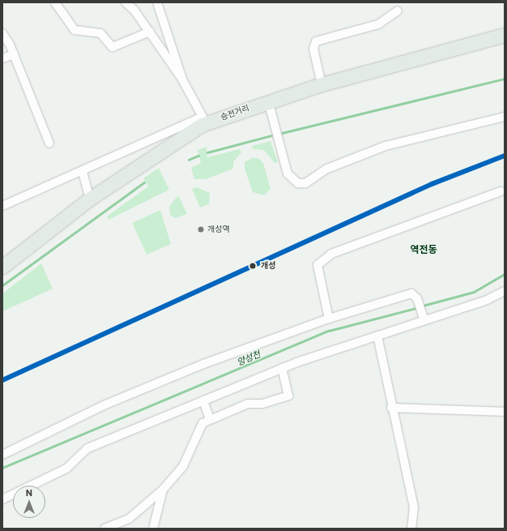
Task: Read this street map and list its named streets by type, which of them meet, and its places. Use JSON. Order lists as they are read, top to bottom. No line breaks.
{"streets":{"main road":["승전거리"]},"districts":["역전동"],"water":["양성천"],"places":["개성역","개성"],"north":"top"}
